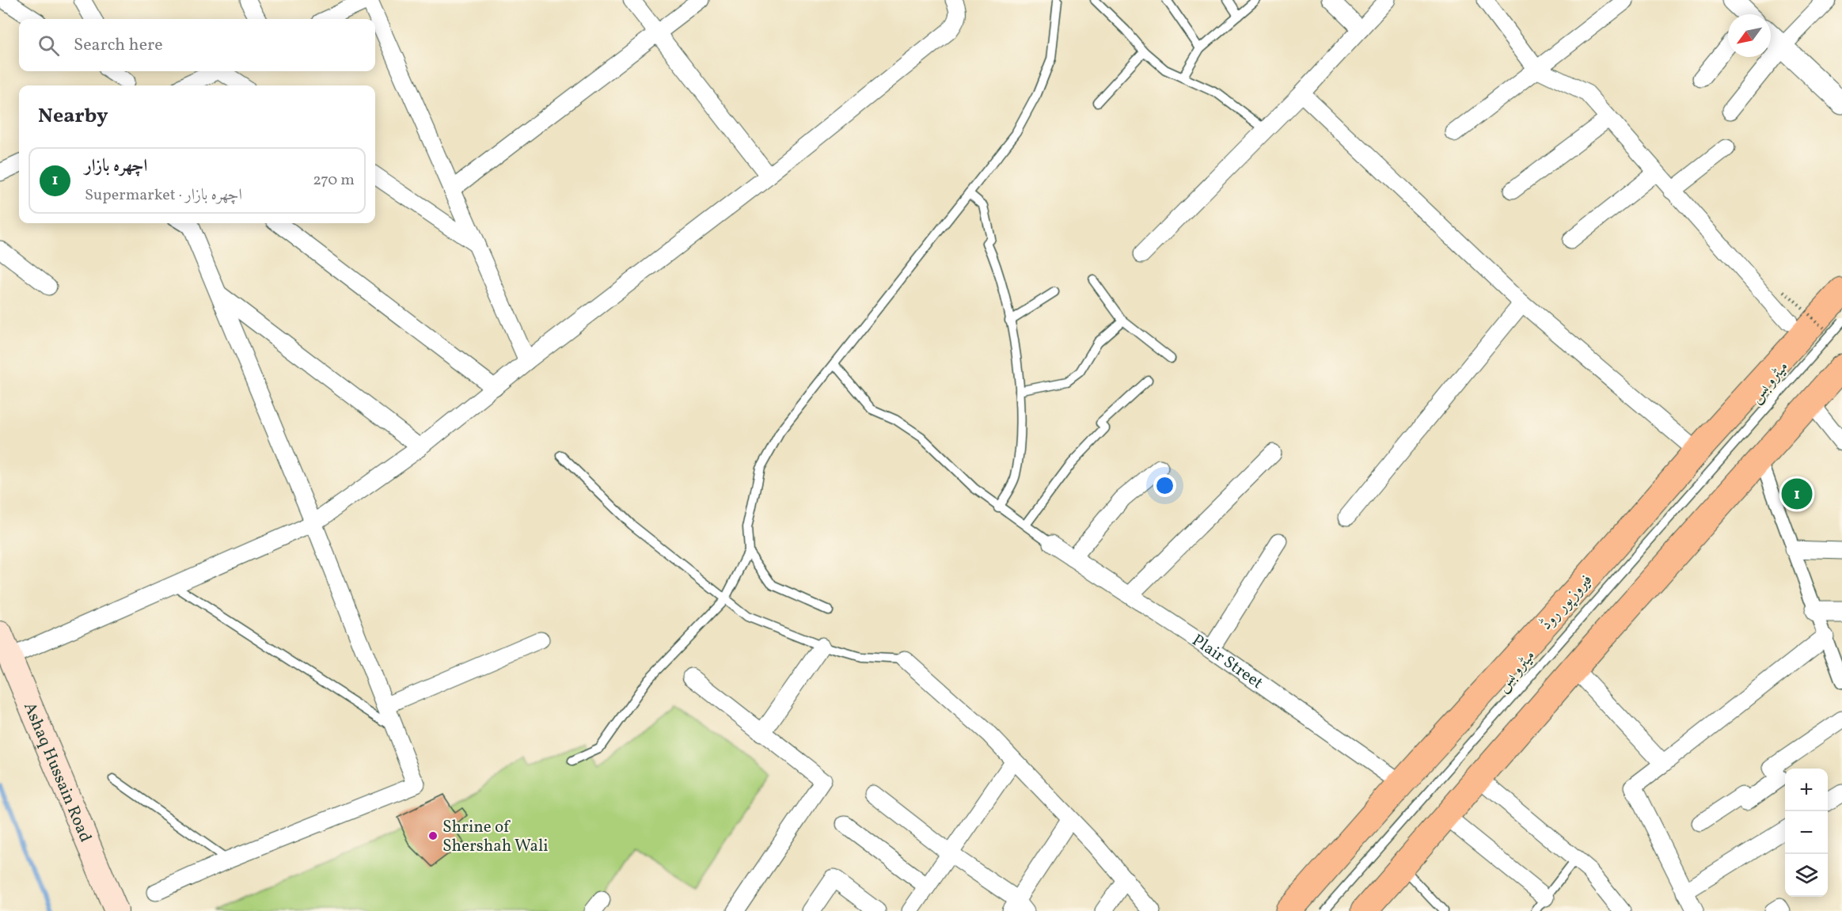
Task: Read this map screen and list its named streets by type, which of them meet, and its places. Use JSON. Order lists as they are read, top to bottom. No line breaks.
{"streets":{"main road":["فیروزپور روڈ","Ashaq Hussain Road"],"street":["Plair Street"],"lane":["میٹرو بس"]},"crossings":[["فیروزپور روڈ","Plair Street"]],"places":["Shrine of Shershah Wali"],"north":"bottom left","page":{"search":"Search here","heading":"Nearby","list":[{"mark":"1","name":"اچھرہ بازار","note":"Supermarket · اچھرہ بازار","value":"270 m"}],"pins":"1","map_buttons":["+","−"]}}
